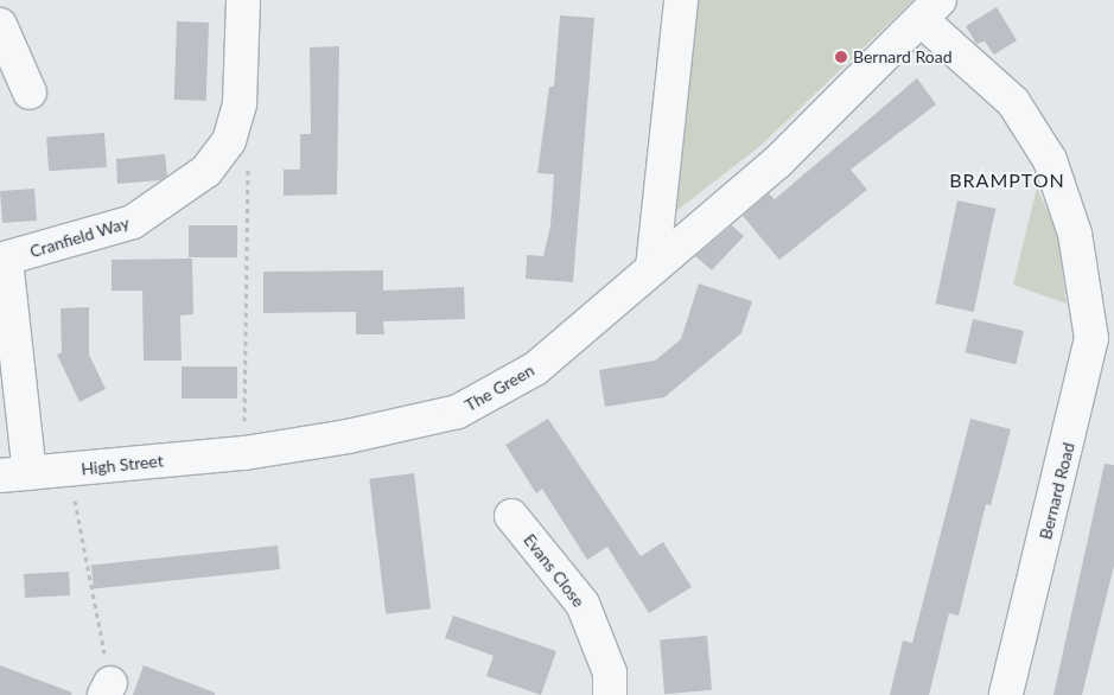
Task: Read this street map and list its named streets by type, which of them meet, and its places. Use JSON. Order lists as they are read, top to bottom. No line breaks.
{"streets":{"street":["Cranfield Way","The Green","High Street","Bernard Road","Evans Close"]},"crossings":[["Cranfield Way","High Street"],["The Green","High Street"],["The Green","Bernard Road"]],"districts":["BRAMPTON"],"places":["Bernard Road"]}
